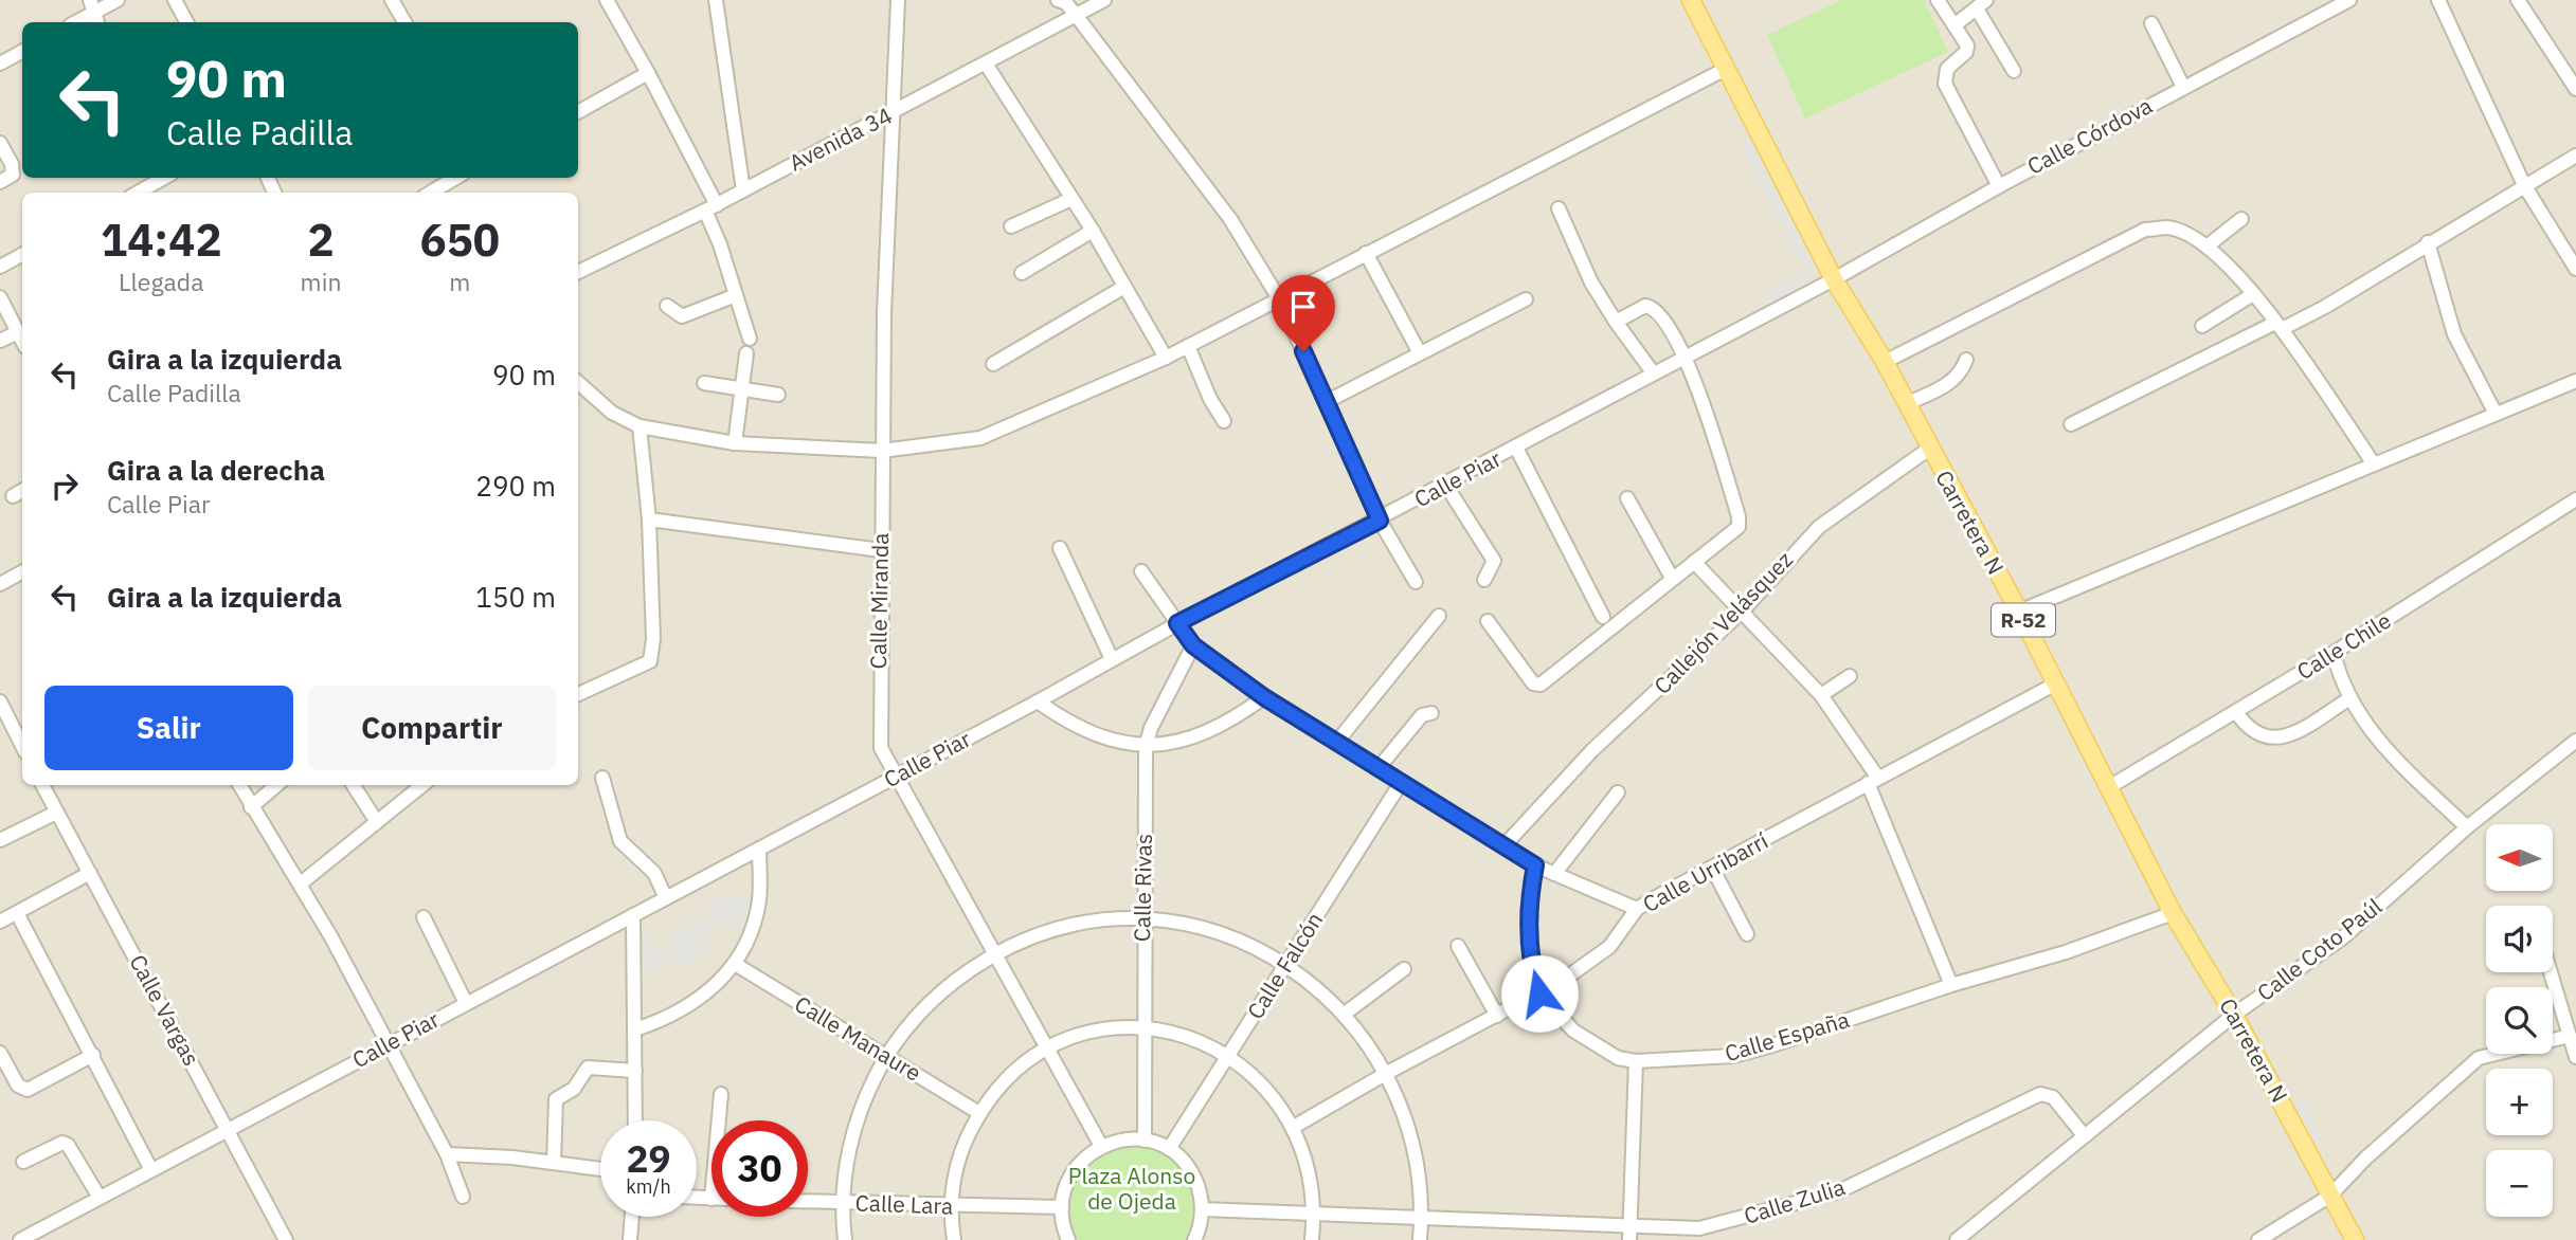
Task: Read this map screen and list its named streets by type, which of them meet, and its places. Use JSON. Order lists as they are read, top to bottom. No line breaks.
{"streets":{"main road":["Carretera N","R-52"],"street":["Calle Córdova","Avenida 34","Calle Piar","Calle Miranda","Callejón Velásquez","Calle Chile","Calle Urribarrí","Calle Rivas","Calle Coto Paúl","Calle Falcón","Calle Vargas","Calle España","Calle Manaure","Calle Zulia","Calle Lara"]},"crossings":[["Calle Córdova","Calle Piar"],["Calle Córdova","Carretera N"],["Avenida 34","Calle Miranda"],["Calle Piar","Carretera N"],["Calle Piar","Calle Miranda"],["Calle Piar","Calle Vargas"],["Carretera N","Callejón Velásquez"],["Carretera N","Calle Chile"],["Carretera N","Calle Urribarrí"],["Carretera N","Calle Coto Paúl"],["Carretera N","Calle España"],["Calle Urribarrí","Calle España"],["Calle Coto Paúl","Calle Zulia"]],"parks":["Plaza Alonso de Ojeda"],"north":"left","page":{"turn":["90 m","Calle Padilla"],"eta":["14:42","Llegada","2","min","650","m"],"list":[{"name":"Gira a la izquierda","note":"Calle Padilla","value":"90 m"},{"name":"Gira a la derecha","note":"Calle Piar","value":"290 m"},{"name":"Gira a la izquierda","value":"150 m"}],"buttons":["Salir","Compartir"],"map_buttons":["+","−"],"speed":"29 km/h","limit":"30"}}
